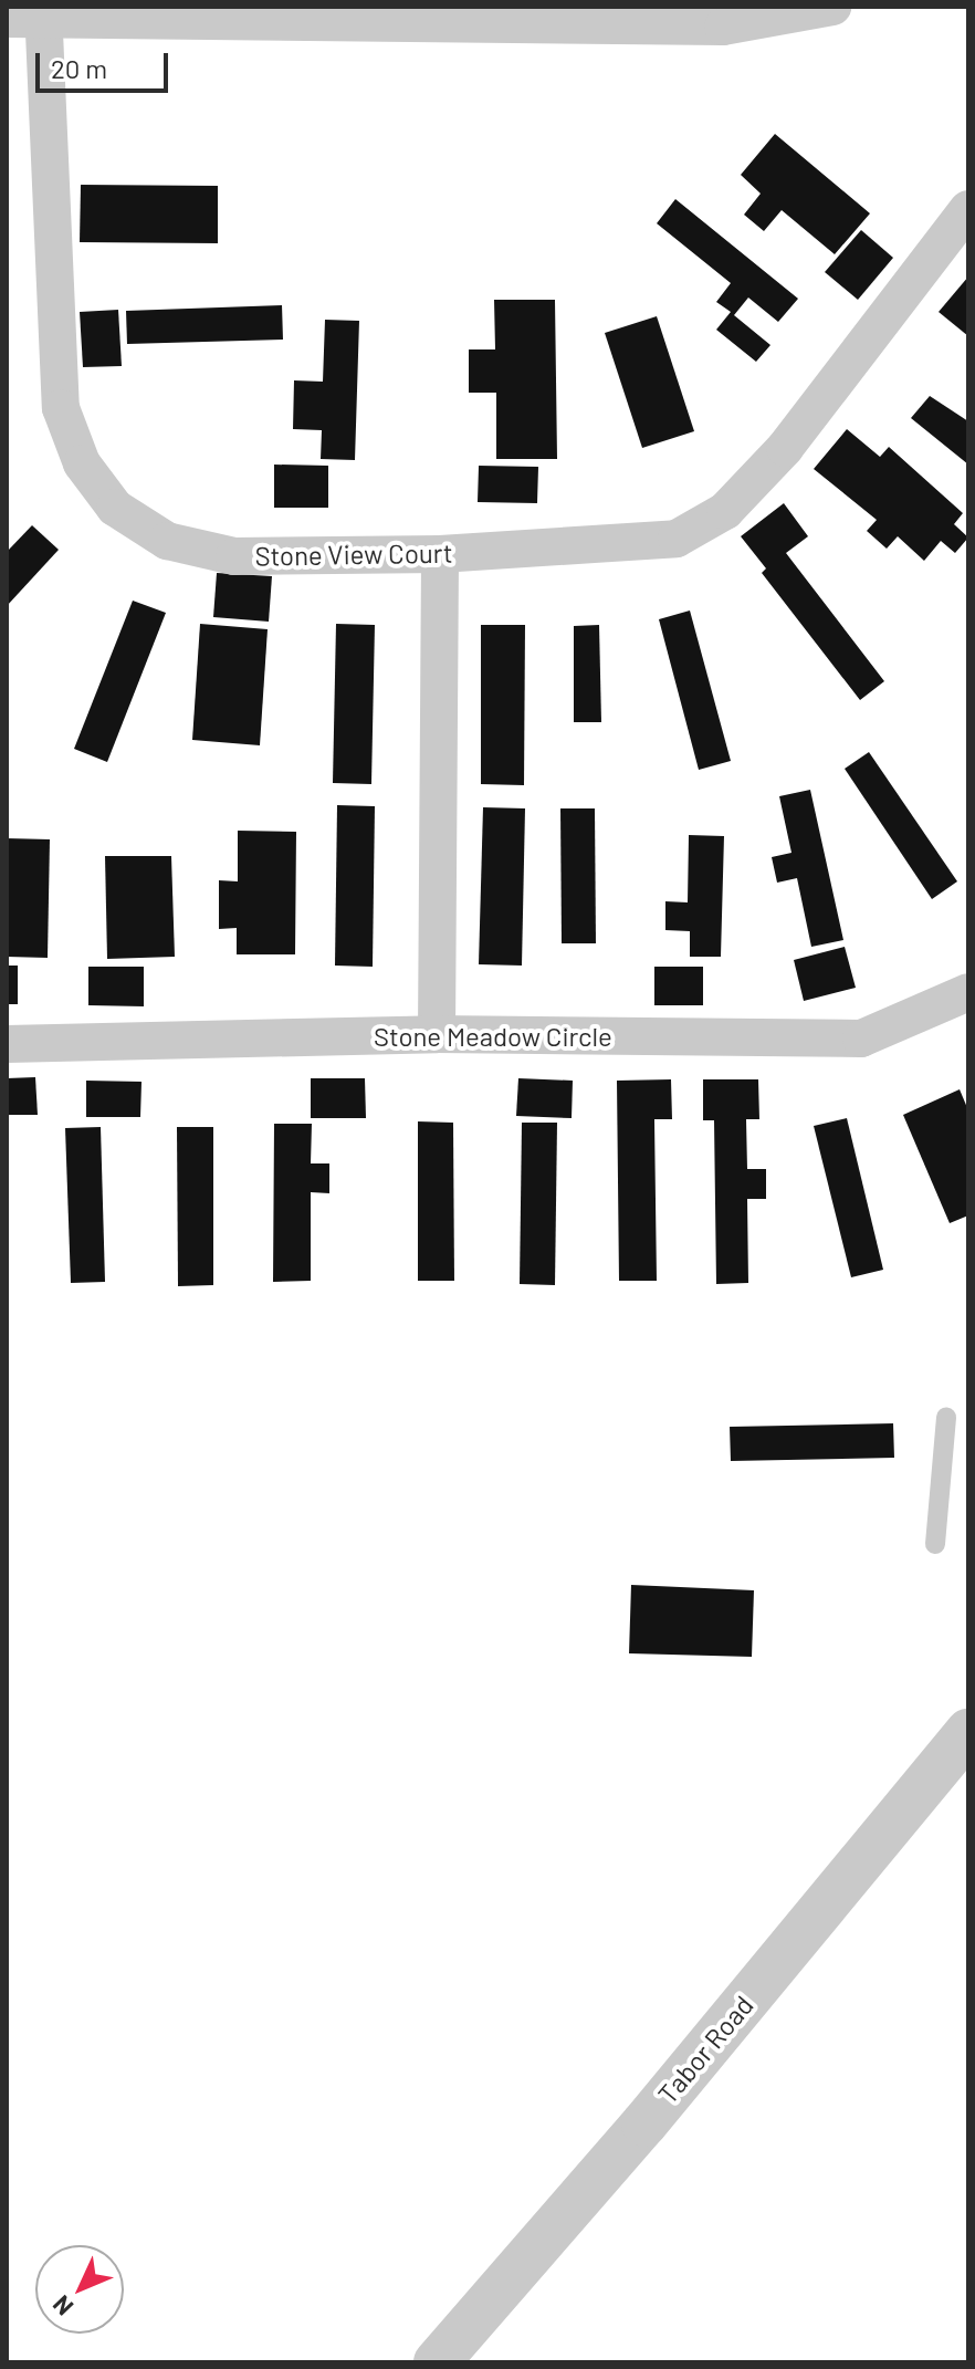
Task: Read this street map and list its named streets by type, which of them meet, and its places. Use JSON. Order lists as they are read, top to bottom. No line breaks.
{"streets":{"street":["Stone View Court","Stone Meadow Circle","Tabor Road"]},"scale_bar":"20 m","north":"bottom left"}
